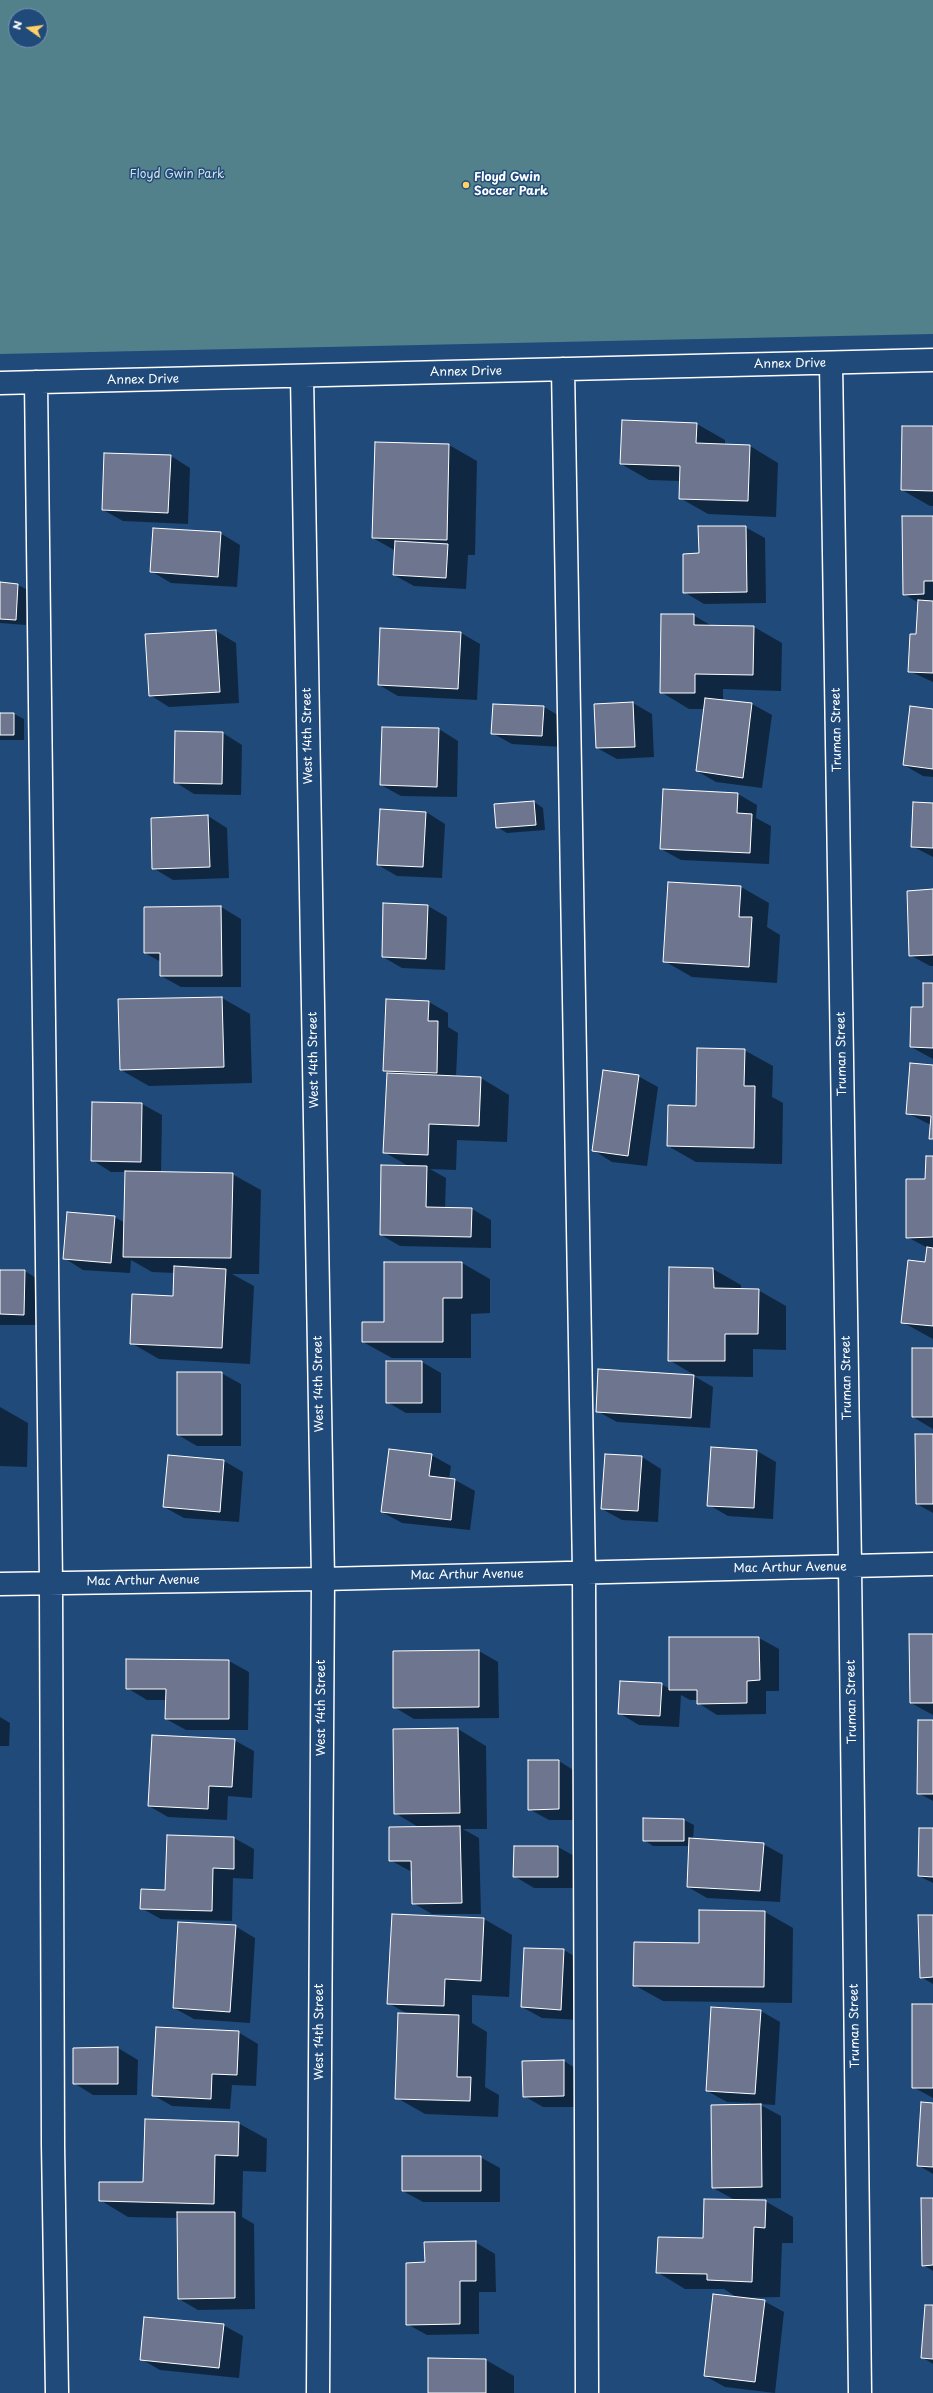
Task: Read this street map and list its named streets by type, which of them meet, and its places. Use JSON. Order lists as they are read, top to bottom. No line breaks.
{"streets":{"street":["Annex Drive","Truman Street","West 14th Street","Mac Arthur Avenue"]},"crossings":[["Annex Drive","Truman Street"],["Annex Drive","West 14th Street"],["Truman Street","Mac Arthur Avenue"],["West 14th Street","Mac Arthur Avenue"]],"parks":["Floyd Gwin Park"],"places":["Floyd Gwin Soccer Park"],"north":"left"}
